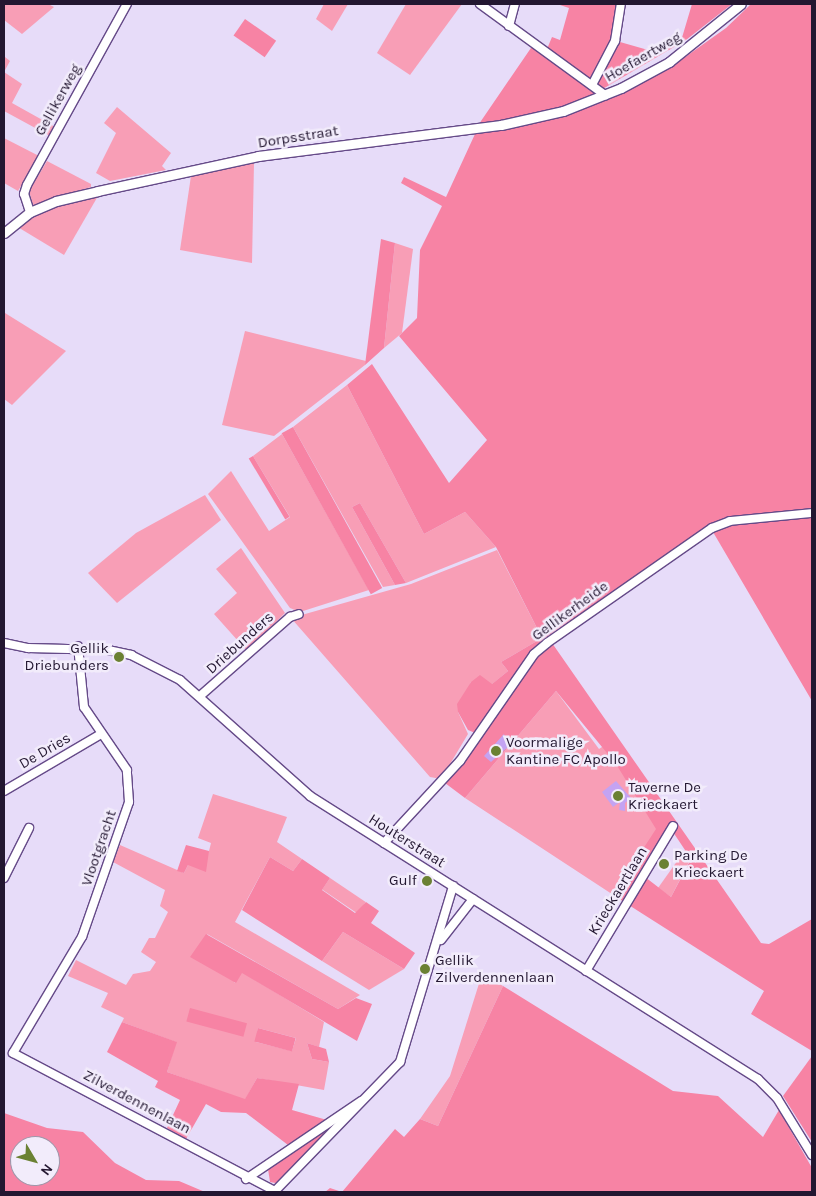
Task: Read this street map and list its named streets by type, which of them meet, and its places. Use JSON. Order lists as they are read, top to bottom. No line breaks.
{"streets":{"street":["Hoefaertweg","Gellikerweg","Dorpsstraat","Gellikerheide","Driebunders","De Dries","Houterstraat","Vlootgracht","Krieckaertlaan","Zilverdennenlaan"]},"crossings":[["Hoefaertweg","Dorpsstraat"],["Gellikerweg","Dorpsstraat"],["Gellikerheide","Houterstraat"],["Driebunders","Houterstraat"],["De Dries","Vlootgracht"],["Houterstraat","Vlootgracht"],["Houterstraat","Krieckaertlaan"],["Houterstraat","Zilverdennenlaan"],["Vlootgracht","Zilverdennenlaan"]],"places":["Gellik Driebunders","Voormalige Kantine FC Apollo","Taverne De Krieckaert","Parking De Krieckaert","Gulf","Gellik Zilverdennenlaan"],"north":"bottom right"}
